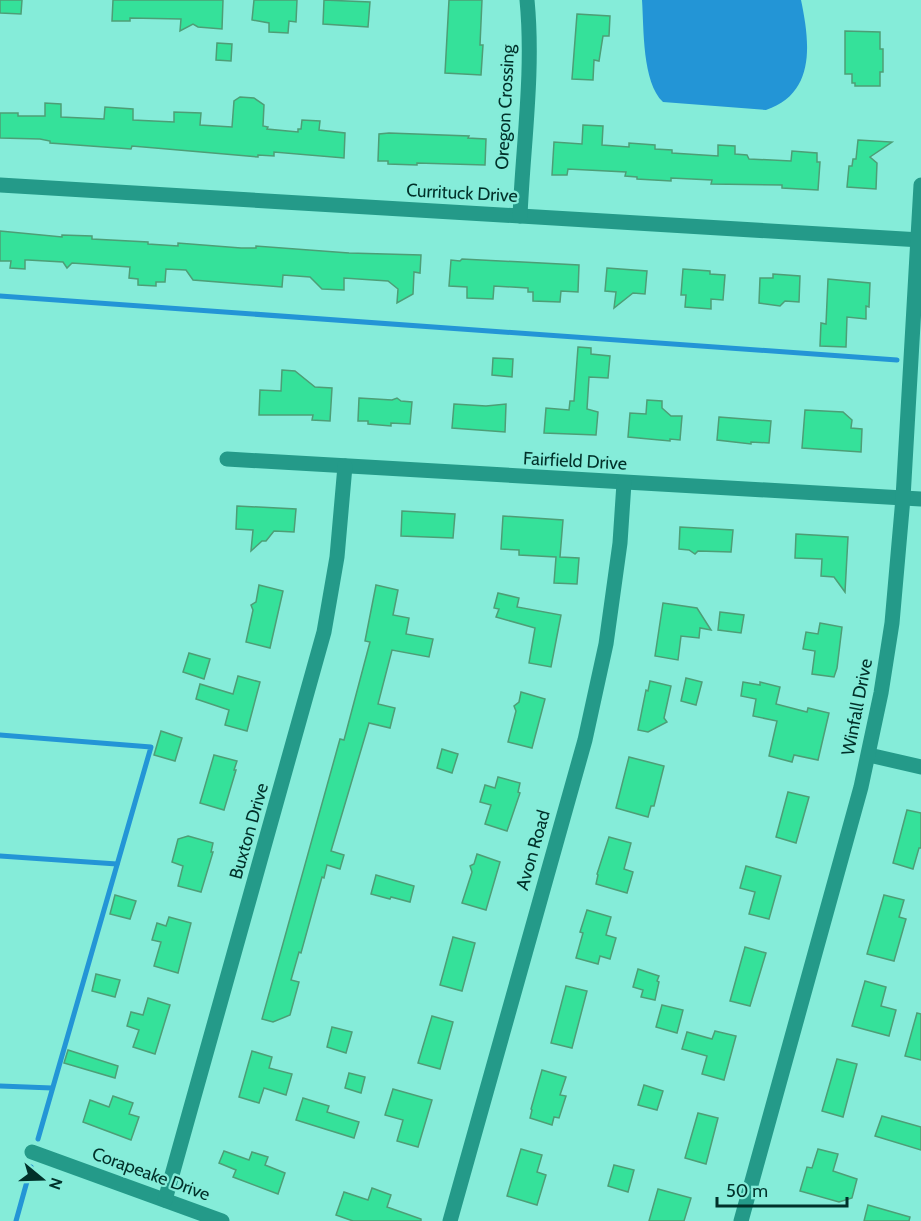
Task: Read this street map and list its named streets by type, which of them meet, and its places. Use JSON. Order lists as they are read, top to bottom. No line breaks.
{"streets":{"street":["Oregon Crossing","Currituck Drive","Fairfield Drive","Winfall Drive","Buxton Drive","Avon Road","Corapeake Drive"]},"crossings":[["Oregon Crossing","Currituck Drive"],["Currituck Drive","Winfall Drive"],["Fairfield Drive","Winfall Drive"],["Fairfield Drive","Buxton Drive"],["Fairfield Drive","Avon Road"],["Buxton Drive","Corapeake Drive"]],"scale_bar":"50 m","north":"right"}
